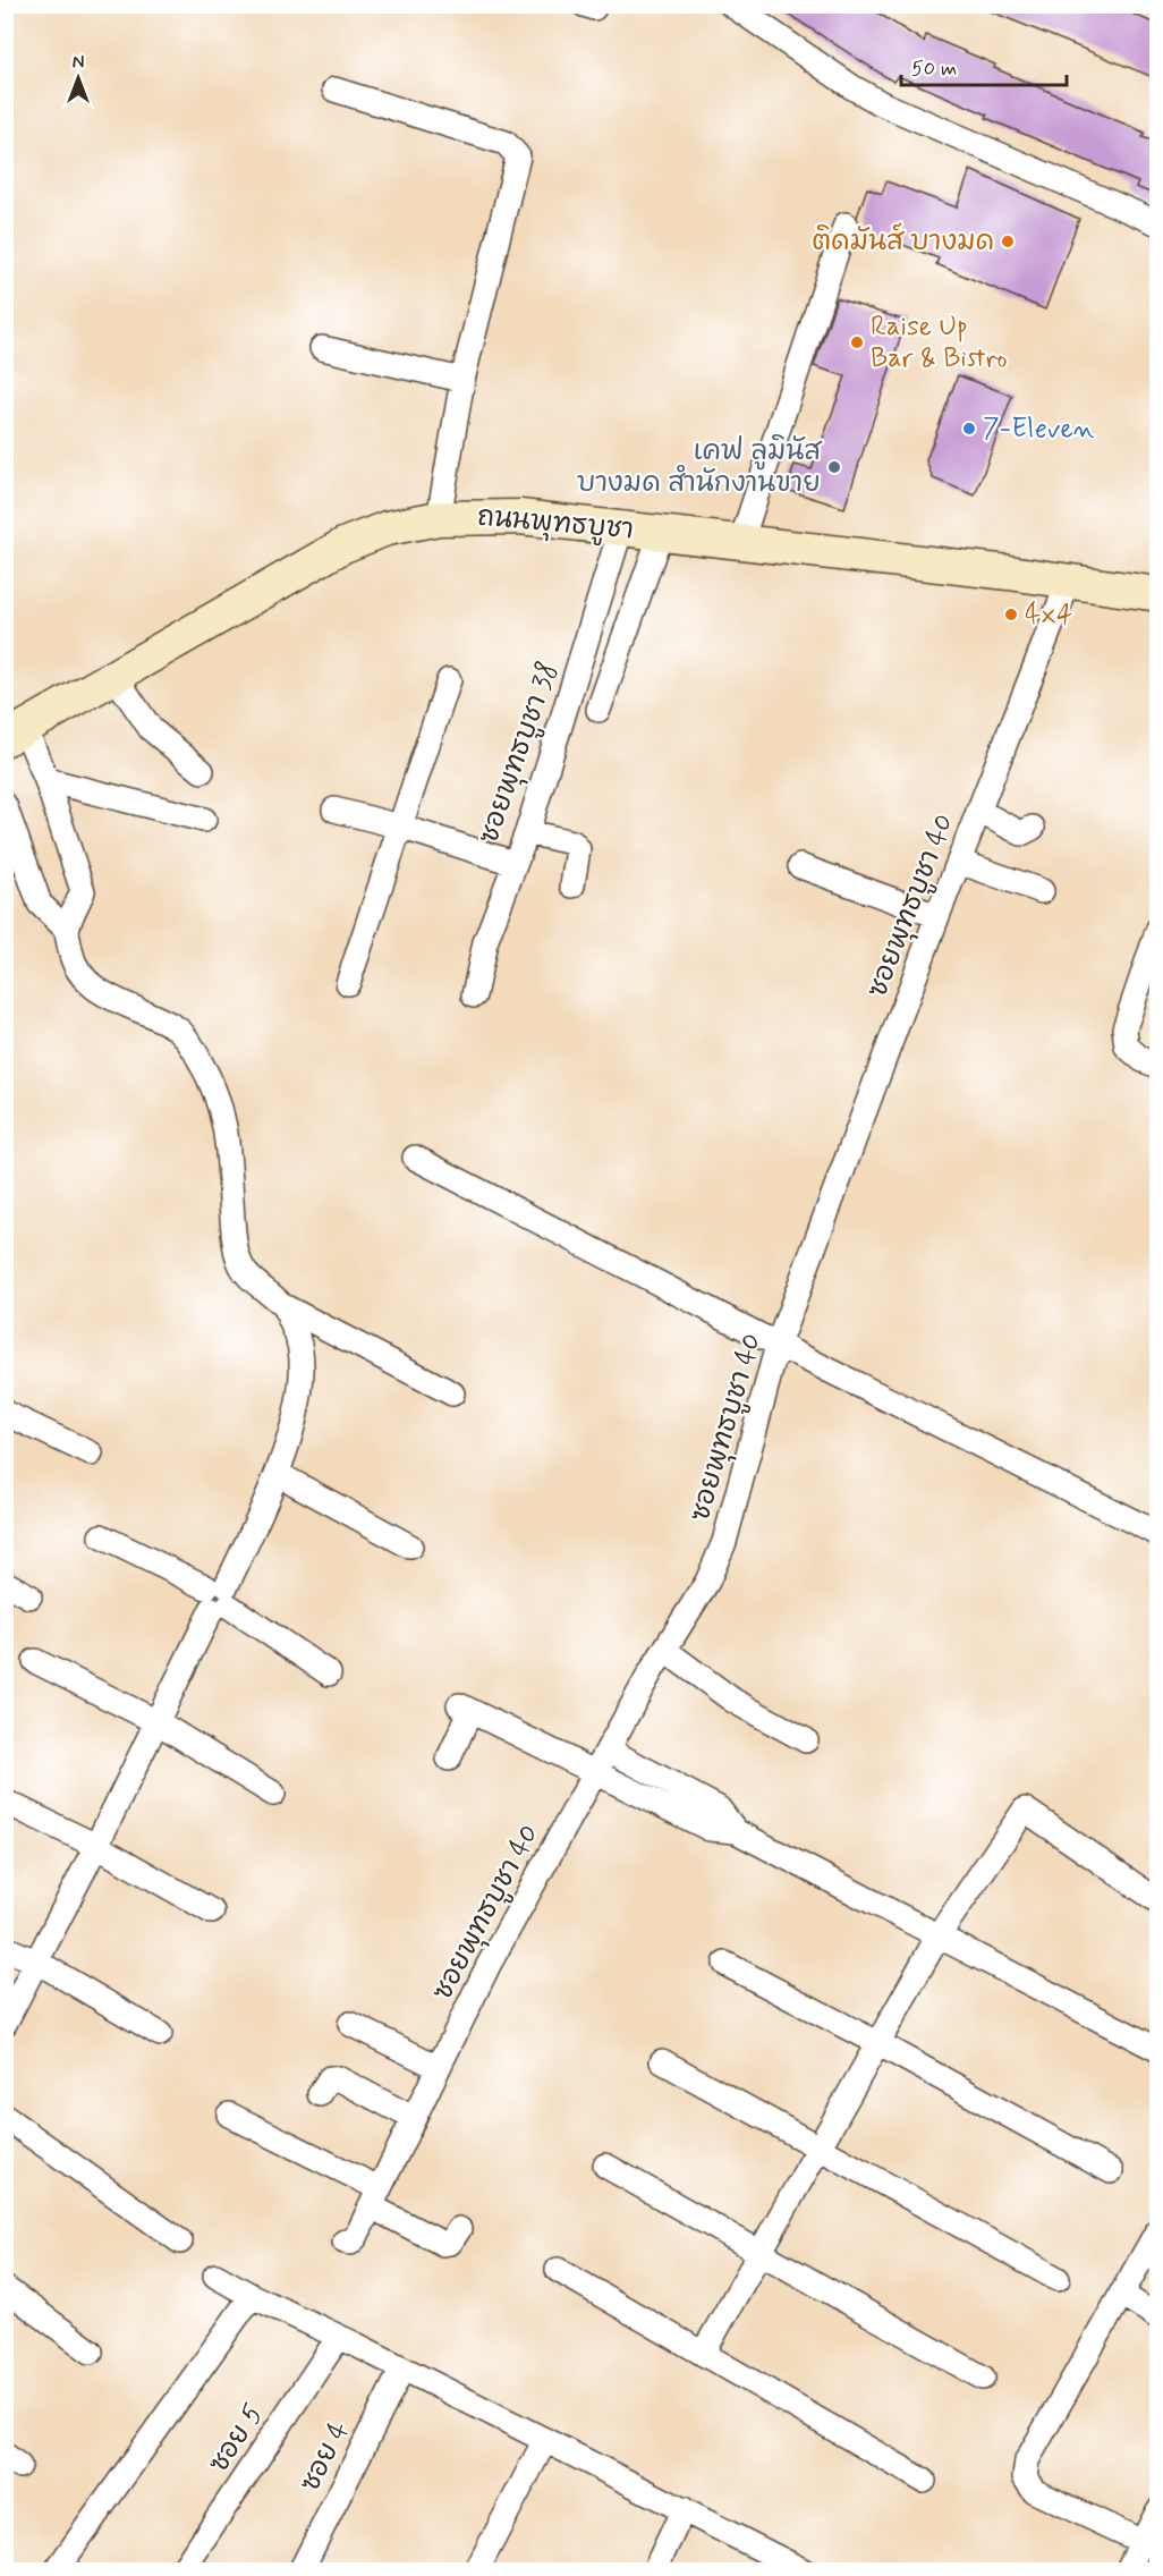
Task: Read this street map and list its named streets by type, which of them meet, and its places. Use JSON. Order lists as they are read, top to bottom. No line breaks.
{"streets":{"main road":["ถนนพุทธบูชา"],"street":["ซอยพุทธบูชา 38","ซอยพุทธบูชา 40","ซอย 5","ซอย 4"]},"crossings":[["ถนนพุทธบูชา","ซอยพุทธบูชา 38"],["ถนนพุทธบูชา","ซอยพุทธบูชา 40"]],"places":["ติดมันส์ บางมด","Raise Up Bar & Bistro","7-Eleven","เคฟ ลูมินัส บางมด สำนักงานขาย","4x4"],"scale_bar":"50 m","north":"top"}
